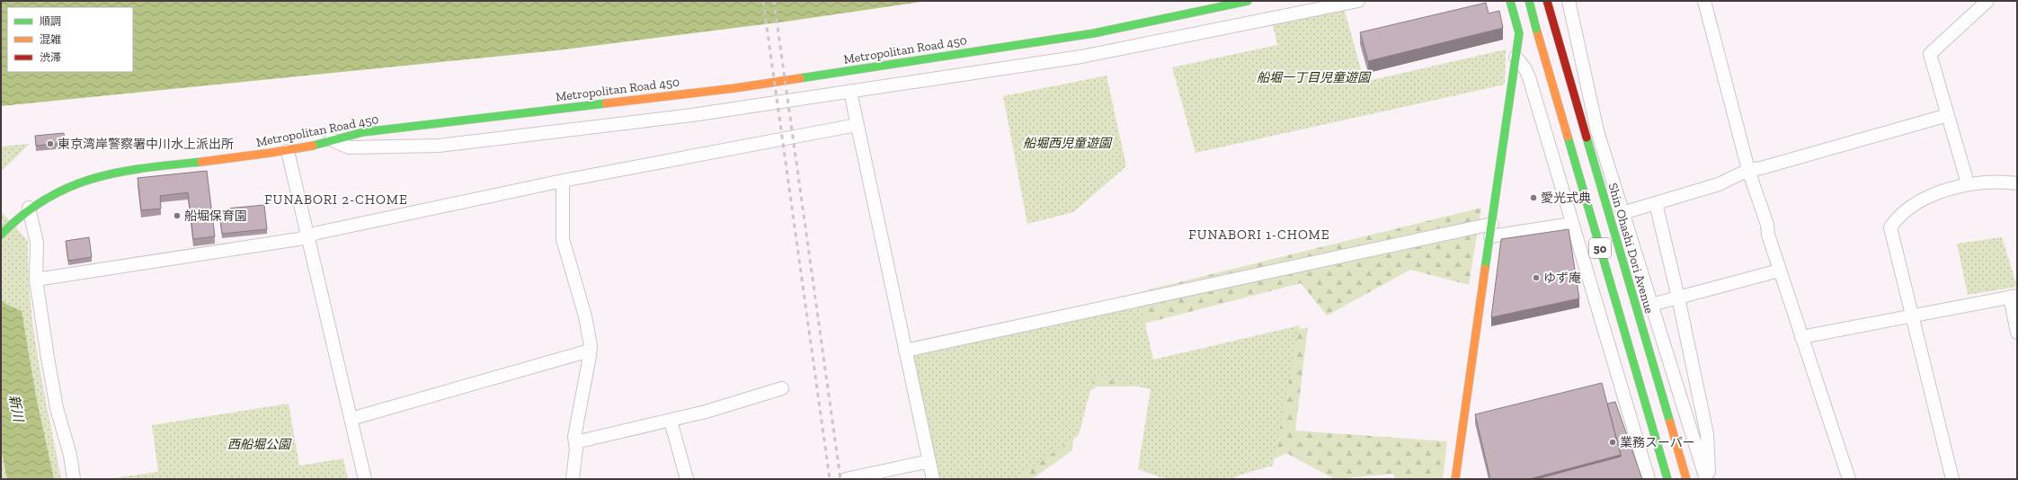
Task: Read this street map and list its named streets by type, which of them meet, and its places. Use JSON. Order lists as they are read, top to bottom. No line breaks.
{"streets":{"main road":["Metropolitan Road 450","50","Shin Ohashi Dori Avenue"]},"districts":["FUNABORI 2-CHOME","FUNABORI 1-CHOME"],"water":["新川"],"parks":["船堀一丁目児童遊園","船堀西児童遊園","西船堀公園"],"places":["東京湾岸警察署中川水上派出所","愛光式典","船堀保育園","ゆず庵","業務スーパー"],"legend":["順調","混雑","渋滞"]}
